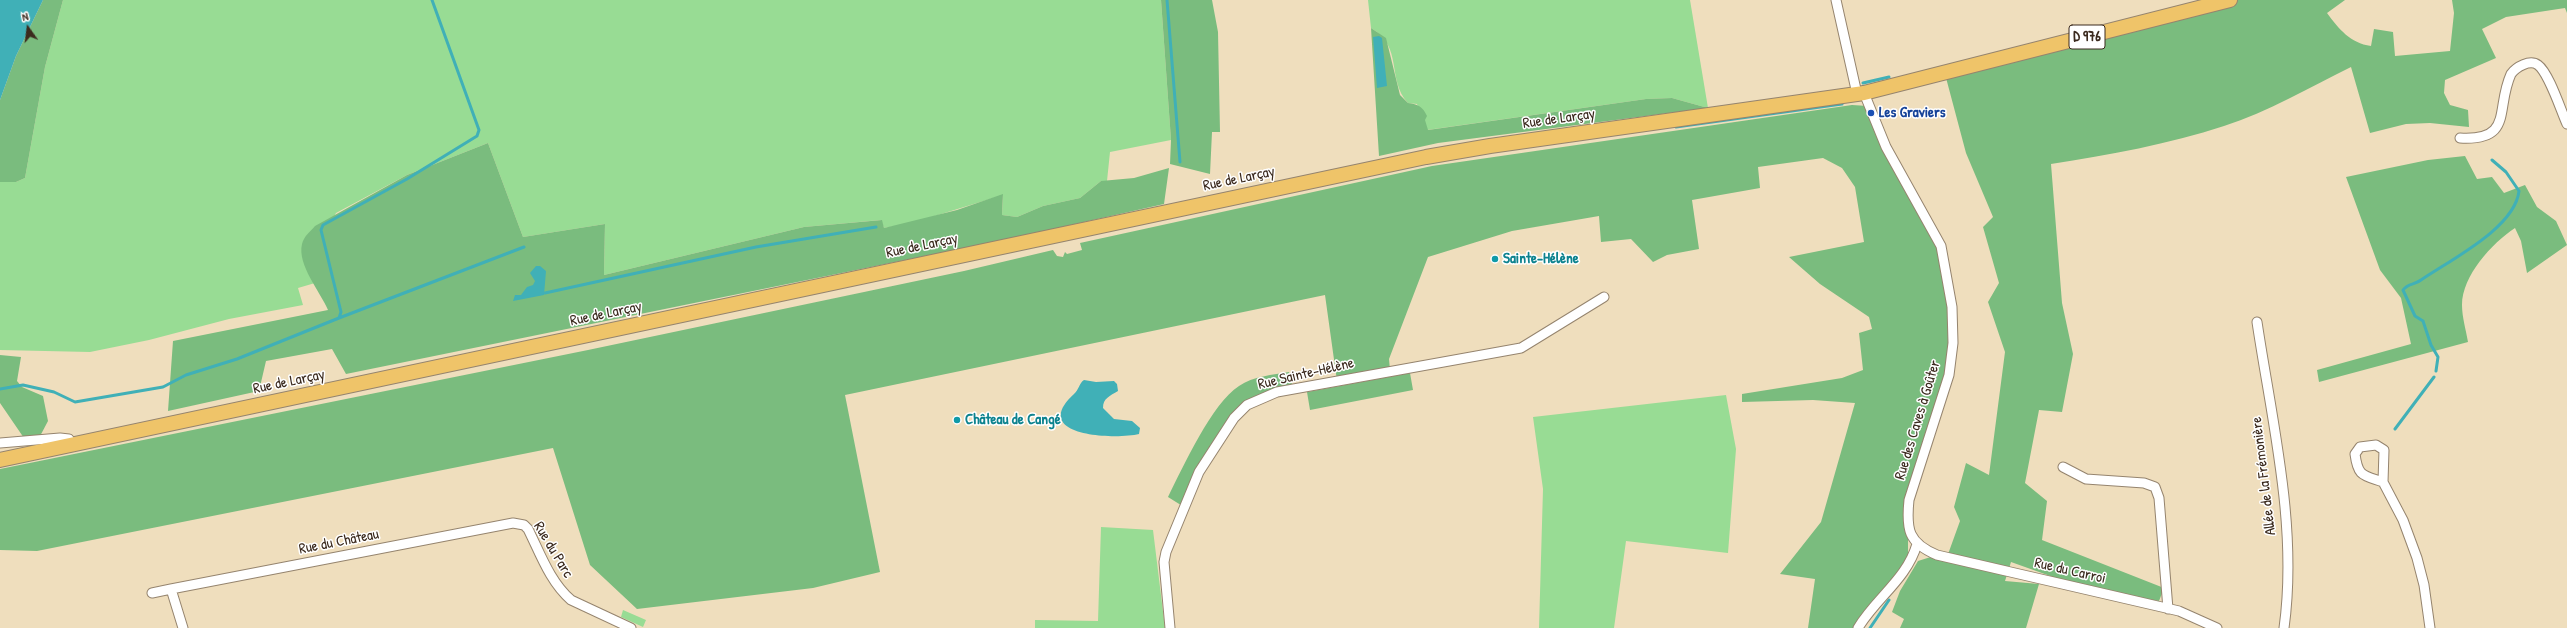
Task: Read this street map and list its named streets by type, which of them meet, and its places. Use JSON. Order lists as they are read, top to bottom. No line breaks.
{"streets":{"main road":["D 976","Rue de Larçay"],"street":["Rue Sainte-Hélène","Rue des Caves à Goûter","Allée de la Frémonière","Rue du Château","Rue du Parc","Rue du Carroi"]},"crossings":[["D 976","Rue de Larçay"],["D 976","Rue des Caves à Goûter"],["Rue de Larçay","Rue des Caves à Goûter"],["Rue des Caves à Goûter","Rue du Carroi"],["Rue du Château","Rue du Parc"]],"places":["Les Graviers","Sainte-Hélène","Château de Cangé"],"north":"top"}
